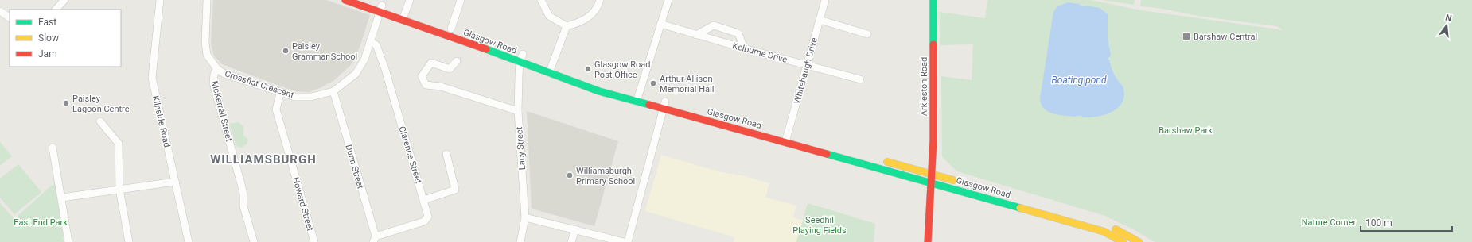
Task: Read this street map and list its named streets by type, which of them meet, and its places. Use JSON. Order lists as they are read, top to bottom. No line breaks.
{"streets":{"main road":["Glasgow Road","Arkleston Road"],"street":["Kelburne Drive","Whitehaugh Drive","Crossflat Crescent","McKerrell Street","Kilnside Road","Lacy Street","Clarence Street","Dunn Street","Howard Street"]},"crossings":[["Glasgow Road","Whitehaugh Drive"],["Glasgow Road","Crossflat Crescent"],["Glasgow Road","Arkleston Road"],["Glasgow Road","Lacy Street"],["Kelburne Drive","Whitehaugh Drive"],["Crossflat Crescent","McKerrell Street"],["Crossflat Crescent","Clarence Street"],["Crossflat Crescent","Dunn Street"],["Crossflat Crescent","Howard Street"],["Clarence Street","Dunn Street"]],"districts":["WILLIAMSBURGH"],"water":["Boating pond"],"parks":["Barshaw Park","Seedhil Playing Fields","East End Park","Nature Corner"],"places":{"transit":["Barshaw Central"],"other":["Paisley Grammar School","Glasgow Road Post Office","Arthur Allison Memorial Hall","Paisley Lagoon Centre","Williamsburgh Primary School"]},"legend":["Fast","Slow","Jam"],"scale_bar":"100 m","north":"top"}
